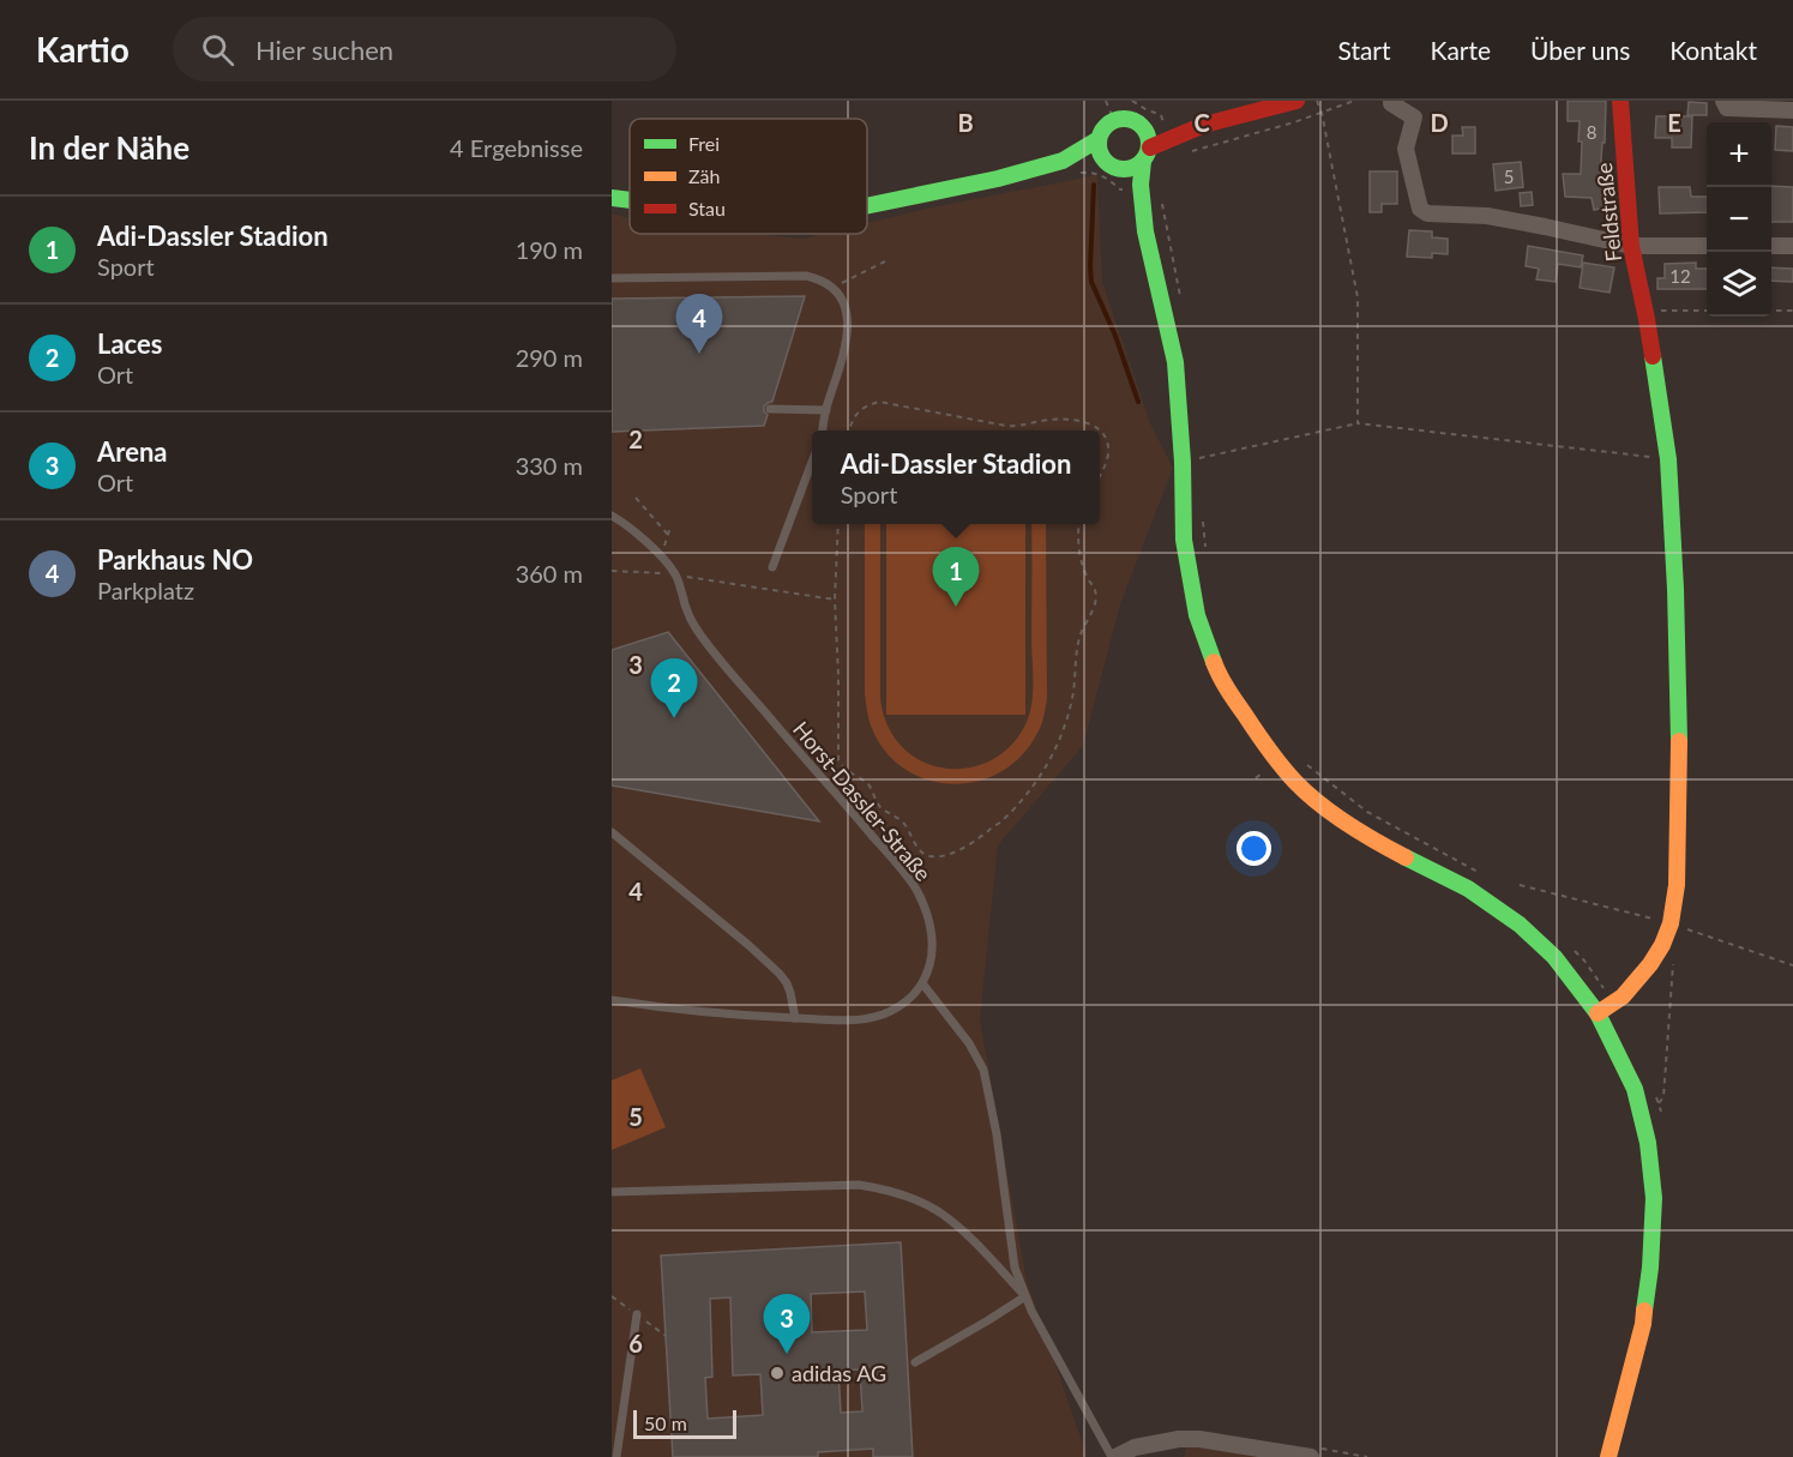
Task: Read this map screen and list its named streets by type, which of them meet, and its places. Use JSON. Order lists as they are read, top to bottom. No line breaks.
{"streets":{"street":["Feldstraße"],"lane":["Horst-Dassler-Straße"]},"places":["adidas AG"],"house_numbers":["8","5","12"],"legend":["Frei","Zäh","Stau"],"scale_bar":"50 m","page":{"header":"Kartio","search":"Hier suchen","nav":["Start","Karte","Über uns","Kontakt"],"heading":["In der Nähe","4 Ergebnisse"],"map_buttons":["+","−"],"list":[{"mark":"1","name":"Adi-Dassler Stadion","note":"Sport","value":"190 m"},{"mark":"2","name":"Laces","note":"Ort","value":"290 m"},{"mark":"3","name":"Arena","note":"Ort","value":"330 m"},{"mark":"4","name":"Parkhaus NO","note":"Parkplatz","value":"360 m"}],"pins":["4","1","2","3"],"popup":["Adi-Dassler Stadion","Sport"],"scale":"50 m"},"grid":{"columns":["B","C","D","E"],"rows":["2","3","4","5","6"]}}
